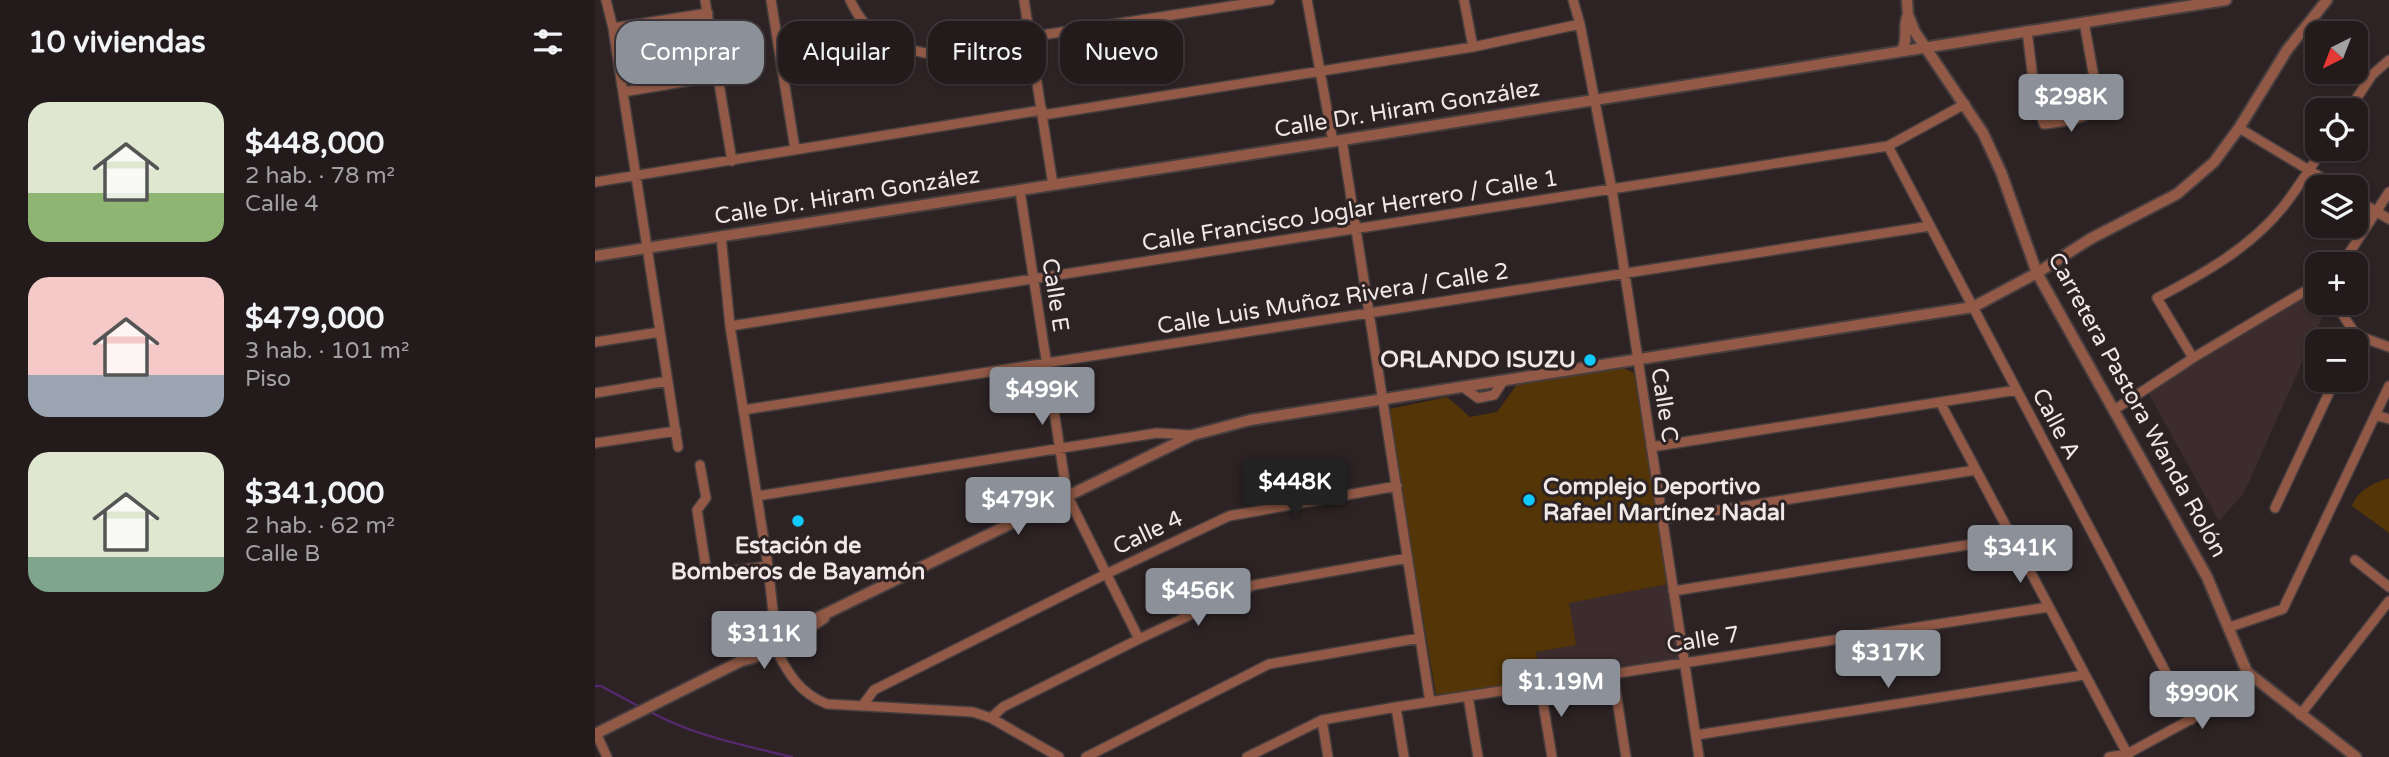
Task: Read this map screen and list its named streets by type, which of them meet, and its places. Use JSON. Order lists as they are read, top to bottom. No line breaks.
{"streets":{"street":["Calle Dr. Hiram González","Calle Francisco Joglar Herrero / Calle 1","Calle E","Calle Luis Muñoz Rivera / Calle 2","Calle C","Carretera Pastora Wanda Rolón","Calle A","Calle 4","Calle 7"]},"crossings":[["Calle Dr. Hiram González","Calle E"],["Calle Dr. Hiram González","Calle C"],["Calle Dr. Hiram González","Carretera Pastora Wanda Rolón"],["Calle Francisco Joglar Herrero / Calle 1","Calle E"],["Calle Francisco Joglar Herrero / Calle 1","Calle C"],["Calle Francisco Joglar Herrero / Calle 1","Carretera Pastora Wanda Rolón"],["Calle Francisco Joglar Herrero / Calle 1","Calle A"],["Calle E","Calle Luis Muñoz Rivera / Calle 2"],["Calle E","Calle 4"],["Calle Luis Muñoz Rivera / Calle 2","Calle C"],["Calle Luis Muñoz Rivera / Calle 2","Calle A"],["Calle C","Calle 7"]],"places":["ORLANDO ISUZU","Complejo Deportivo Rafael Martínez Nadal","Estación de Bomberos de Bayamón"],"north":"bottom left","page":{"heading":"10 viviendas","map_buttons":["+","−"],"chip":["Comprar","Alquilar","Filtros","Nuevo"],"price":["$298K","$499K","$448K","$479K","$341K","$456K","$311K","$317K","$1.19M","$990K"],"list":[{"name":"$448,000","note":"2 hab. · 78 m² · Calle 4"},{"name":"$479,000","note":"3 hab. · 101 m² · Piso"},{"name":"$341,000","note":"2 hab. · 62 m² · Calle B"}]}}
